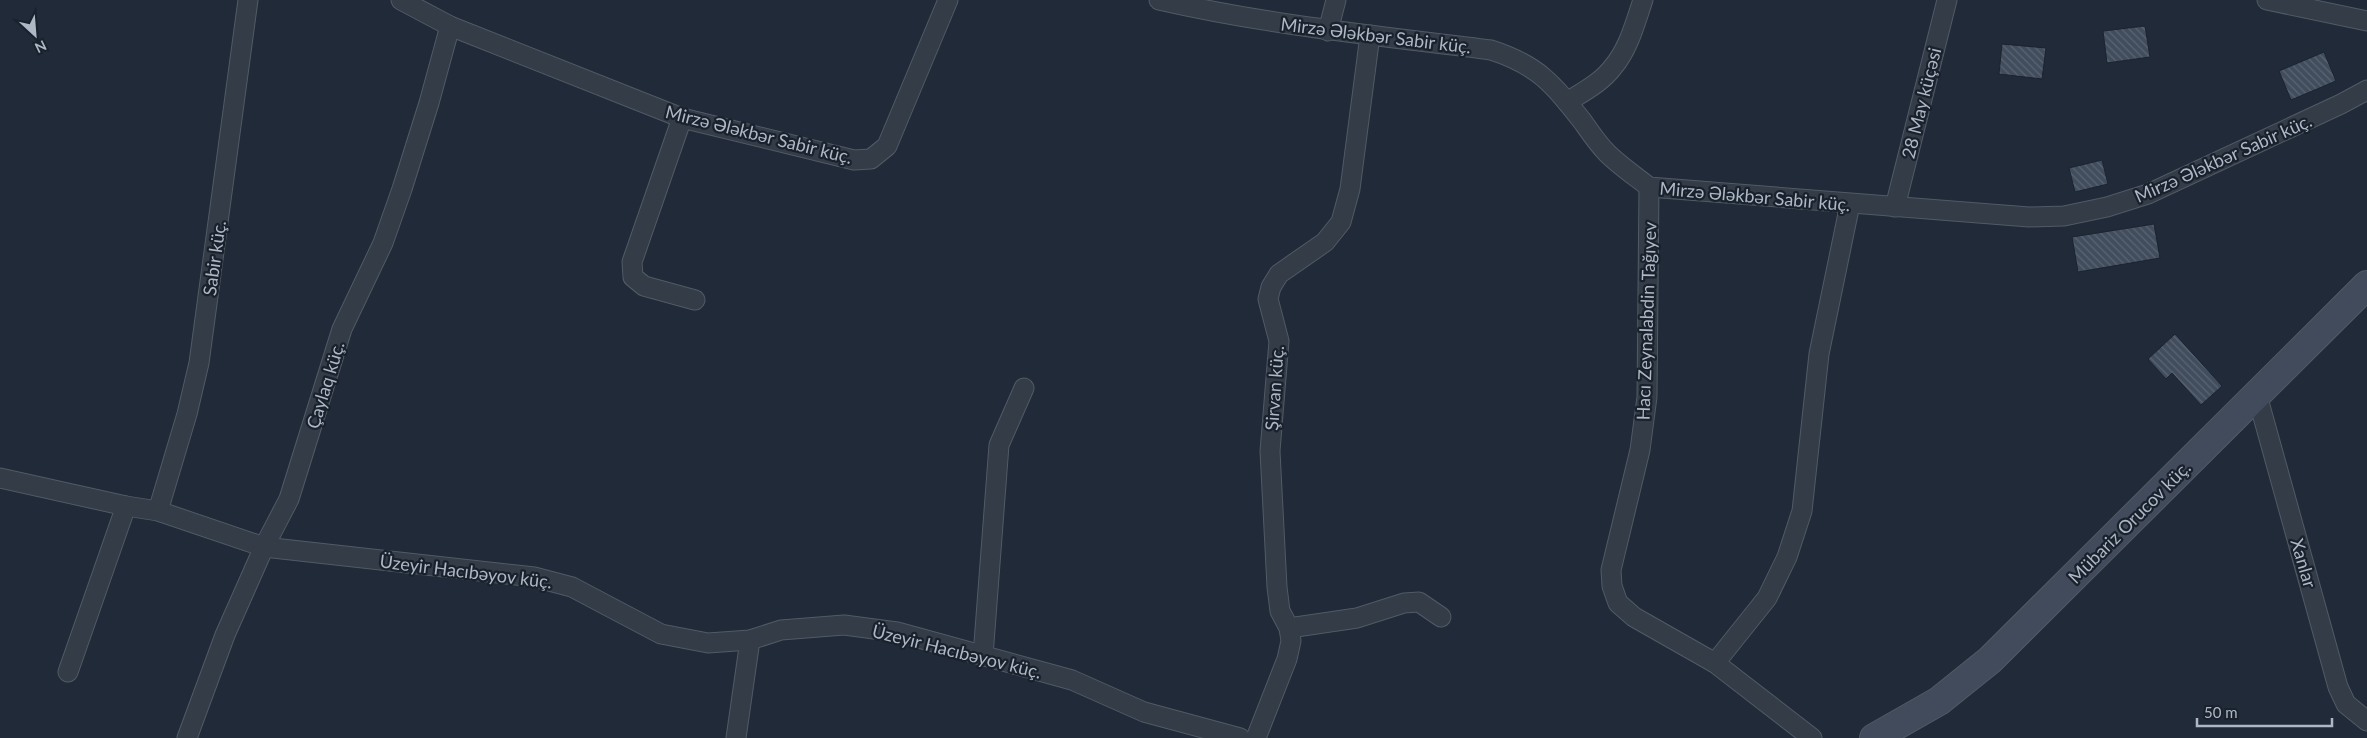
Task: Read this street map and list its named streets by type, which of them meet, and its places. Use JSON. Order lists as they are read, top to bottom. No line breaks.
{"streets":{"street":["Mirzə Ələkbər Sabir küç.","28 May küçəsi","Sabir küç.","Hacı Zeynalabdin Tağıyev","Çaylaq küç.","Şirvan küç.","Mübariz Orucov küç.","Xanlar","Üzeyir Hacıbəyov küç."]},"crossings":[["Mirzə Ələkbər Sabir küç.","28 May küçəsi"],["Mirzə Ələkbər Sabir küç.","Hacı Zeynalabdin Tağıyev"],["Mirzə Ələkbər Sabir küç.","Çaylaq küç."],["Mirzə Ələkbər Sabir küç.","Şirvan küç."],["Sabir küç.","Üzeyir Hacıbəyov küç."],["Çaylaq küç.","Üzeyir Hacıbəyov küç."],["Mübariz Orucov küç.","Xanlar"]],"scale_bar":"50 m","north":"bottom right"}
